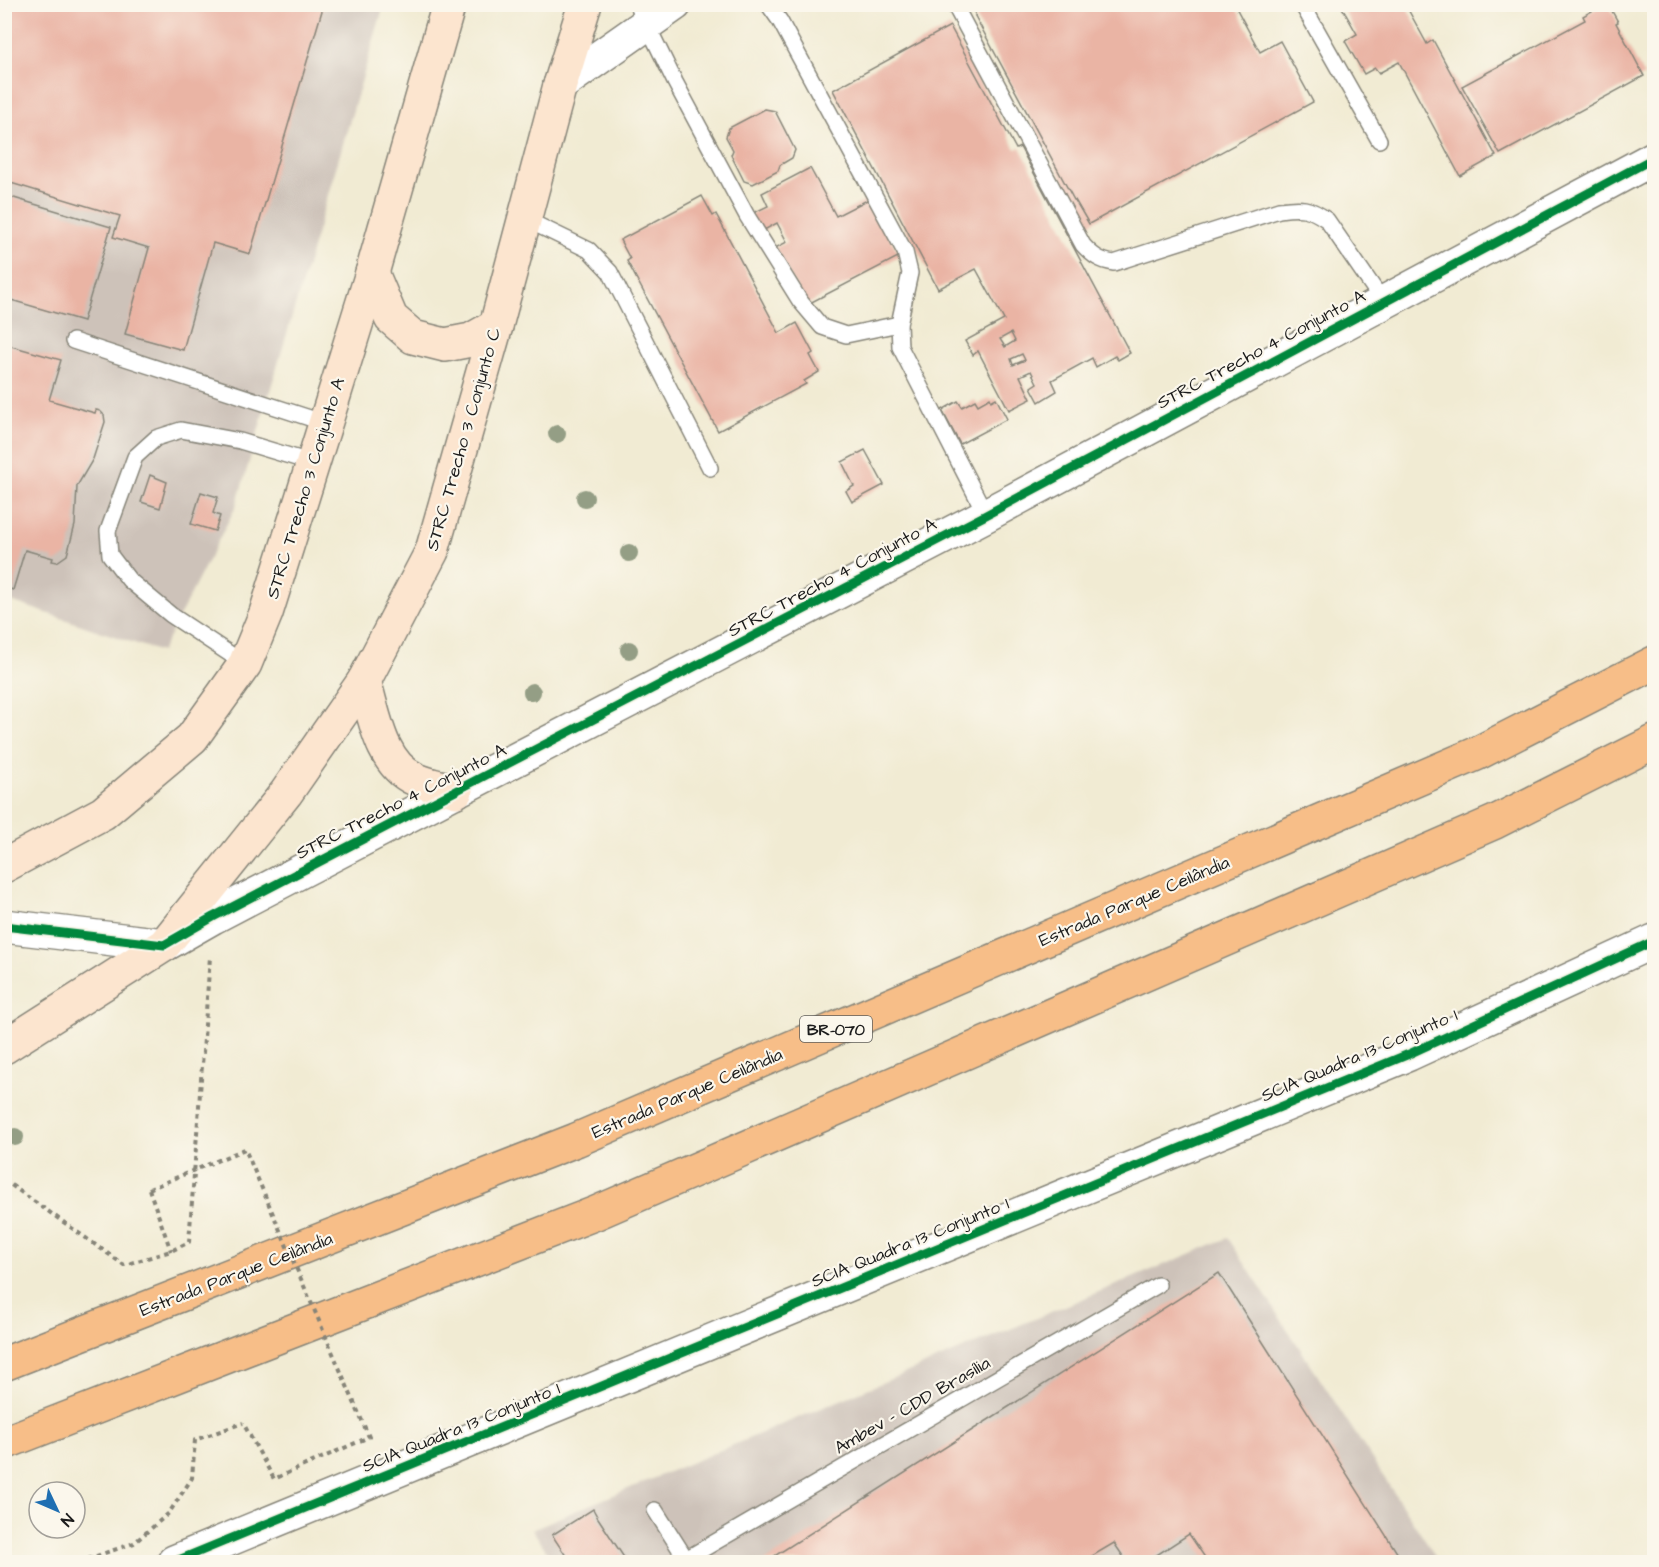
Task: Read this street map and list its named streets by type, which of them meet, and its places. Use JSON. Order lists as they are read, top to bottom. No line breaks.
{"streets":{"highway":["Estrada Parque Ceilândia","BR-070"],"main road":["STRC Trecho 3 Conjunto C","STRC Trecho 3 Conjunto A"],"street":["STRC Trecho 4 Conjunto A","SCIA Quadra 13 Conjunto 1"],"lane":["Ambev - CDD Brasília"]},"crossings":[["STRC Trecho 4 Conjunto A","STRC Trecho 3 Conjunto C"]],"north":"bottom right"}
